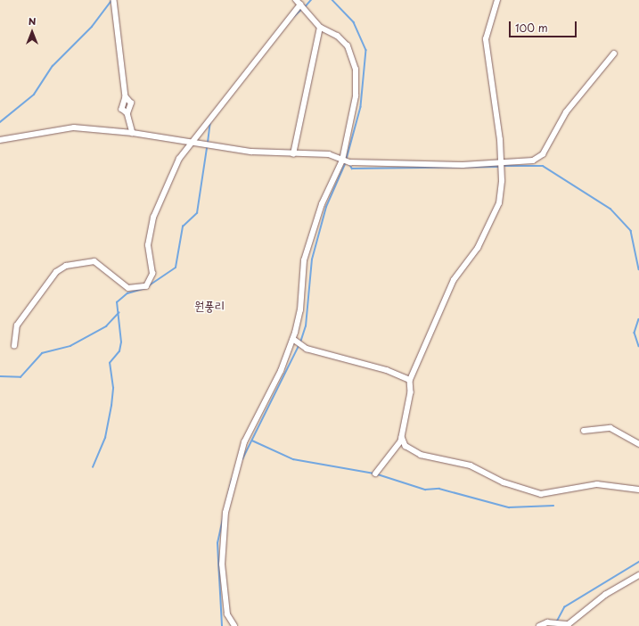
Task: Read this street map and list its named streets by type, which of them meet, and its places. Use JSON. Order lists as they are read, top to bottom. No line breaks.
{"districts":["원풍리"],"scale_bar":"100 m","north":"top"}
